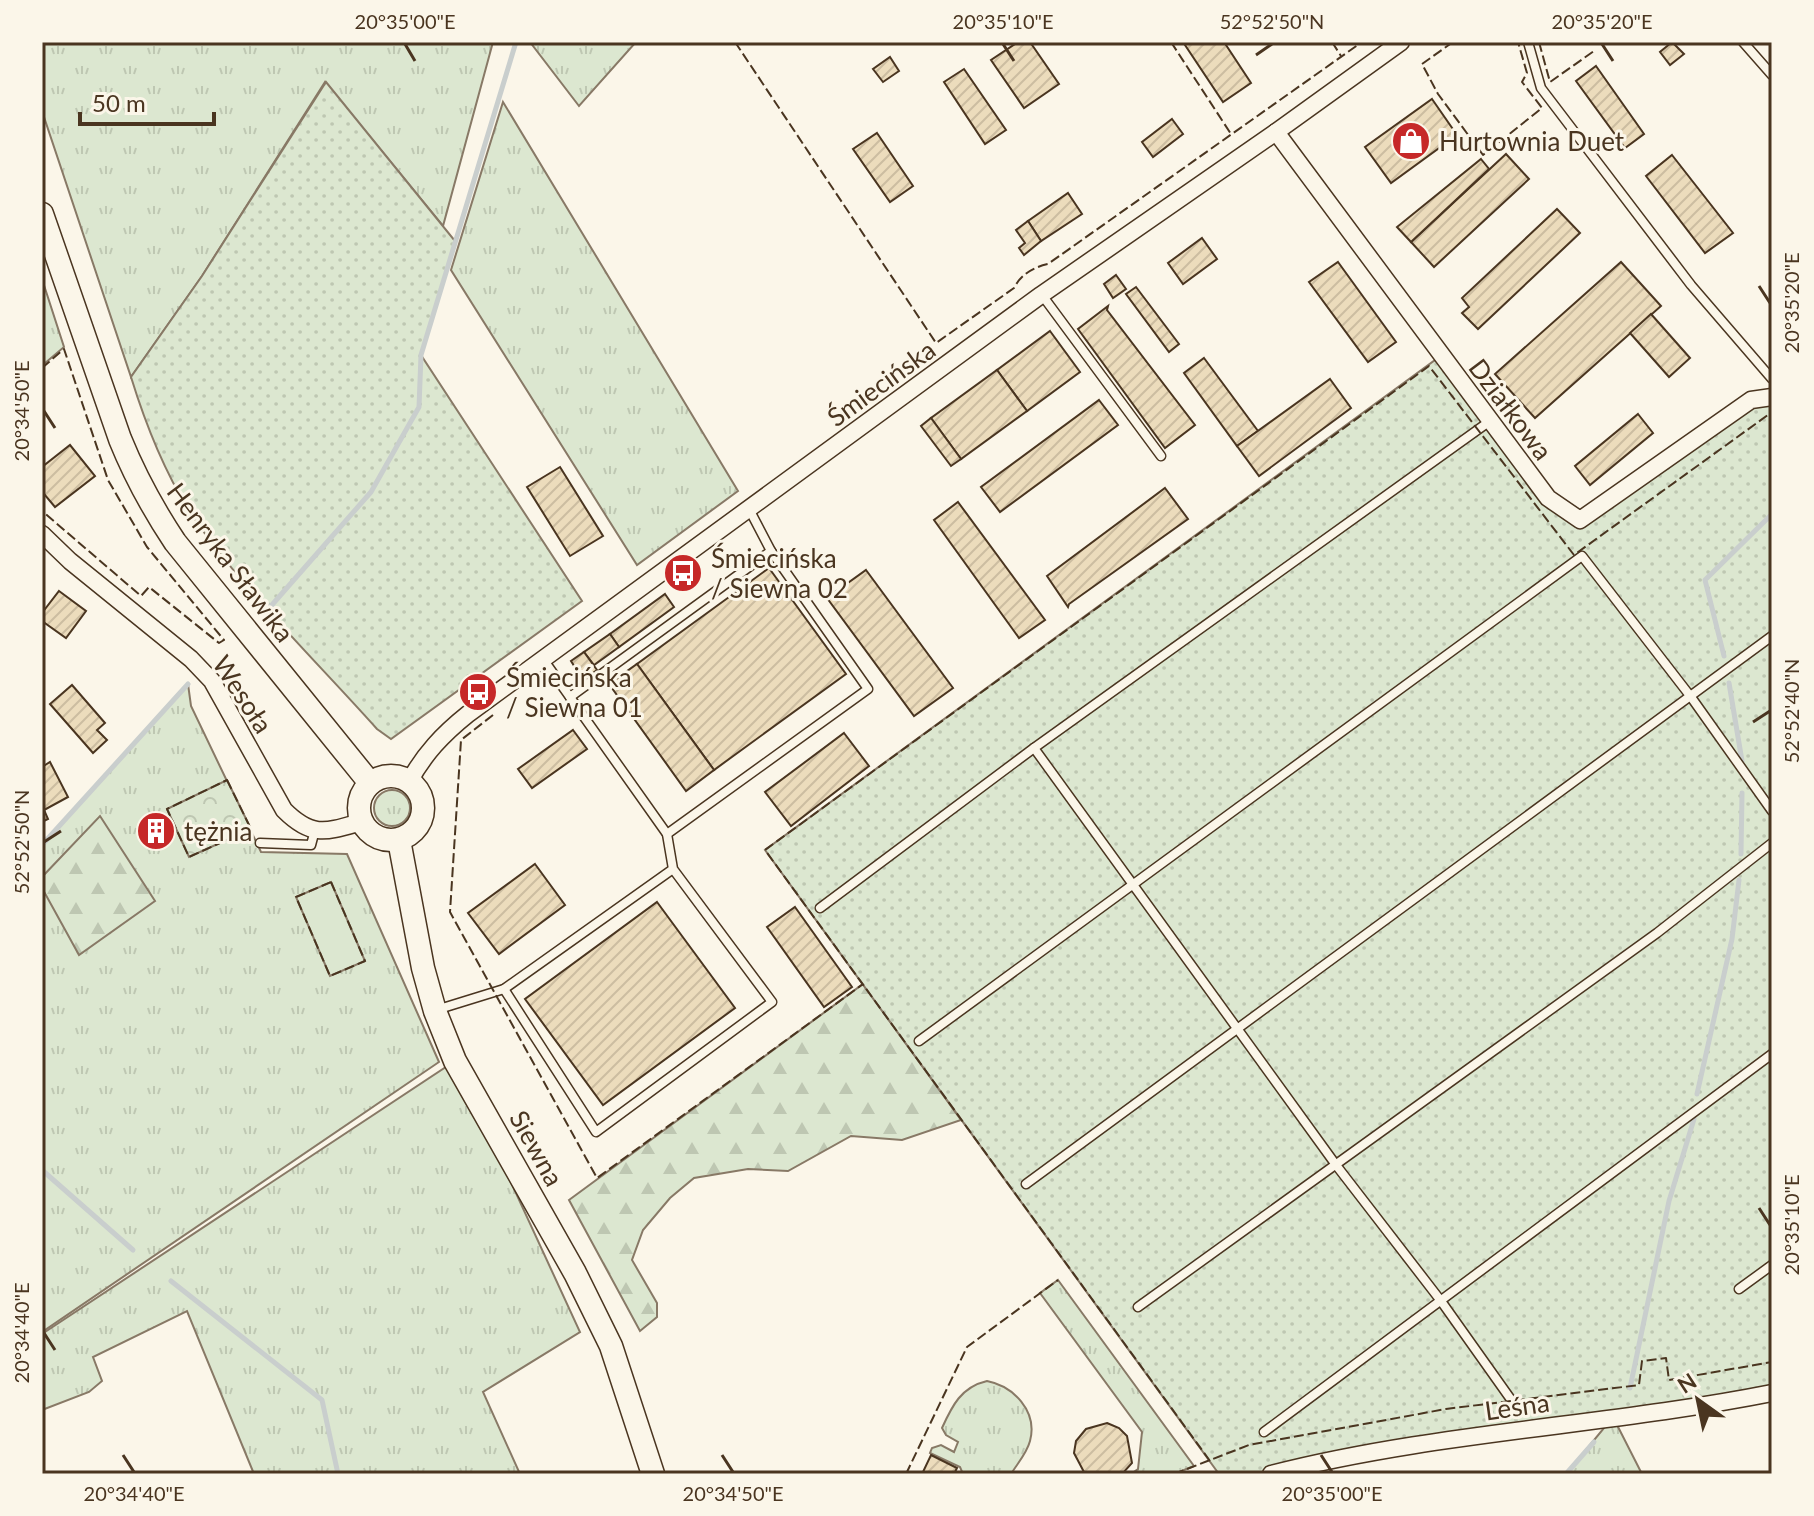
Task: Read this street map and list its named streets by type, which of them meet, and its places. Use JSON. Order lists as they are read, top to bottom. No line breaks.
{"streets":{"main road":["Henryka Sławika","Siewna"],"street":["Śmiecińska","Działkowa","Wesoła","Leśna"]},"crossings":[["Śmiecińska","Działkowa"],["Śmiecińska","Henryka Sławika"],["Śmiecińska","Siewna"],["Henryka Sławika","Siewna"]],"places":{"shop":["Hurtownia Duet"],"bus stop":["Śmiecińska / Siewna 02","Śmiecińska / Siewna 01"],"building":["tężnia"]},"scale_bar":"50 m","north":"top left","coordinates":["20°35'00\"E","20°35'10\"E","52°52'50\"N","20°35'20\"E","20°34'50\"E","52°52'40\"N","20°34'40\"E"]}
